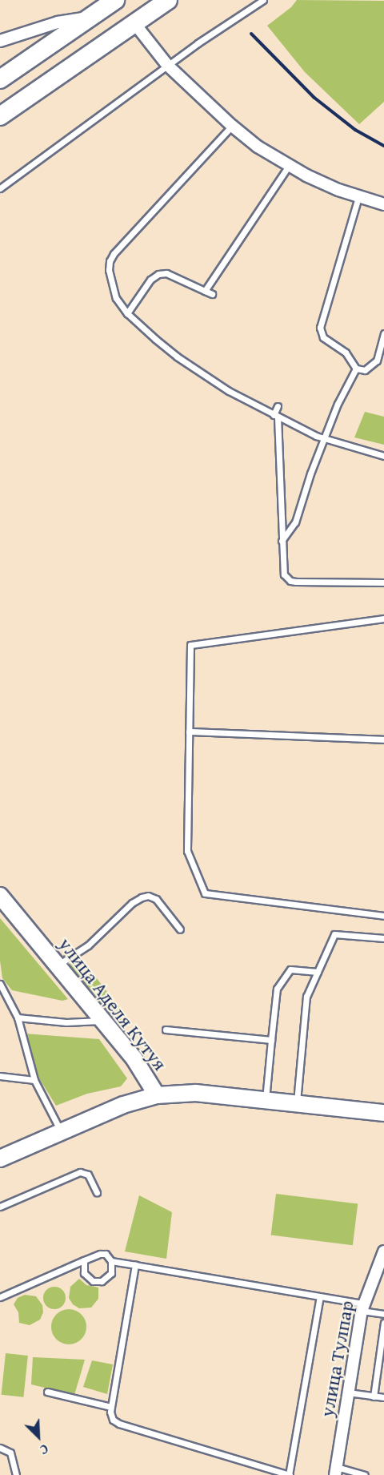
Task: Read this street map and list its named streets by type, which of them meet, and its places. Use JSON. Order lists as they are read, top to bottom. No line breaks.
{"streets":{"main road":["улица Аделя Кутуя"],"street":["улица Тулпар"]},"north":"bottom right"}
